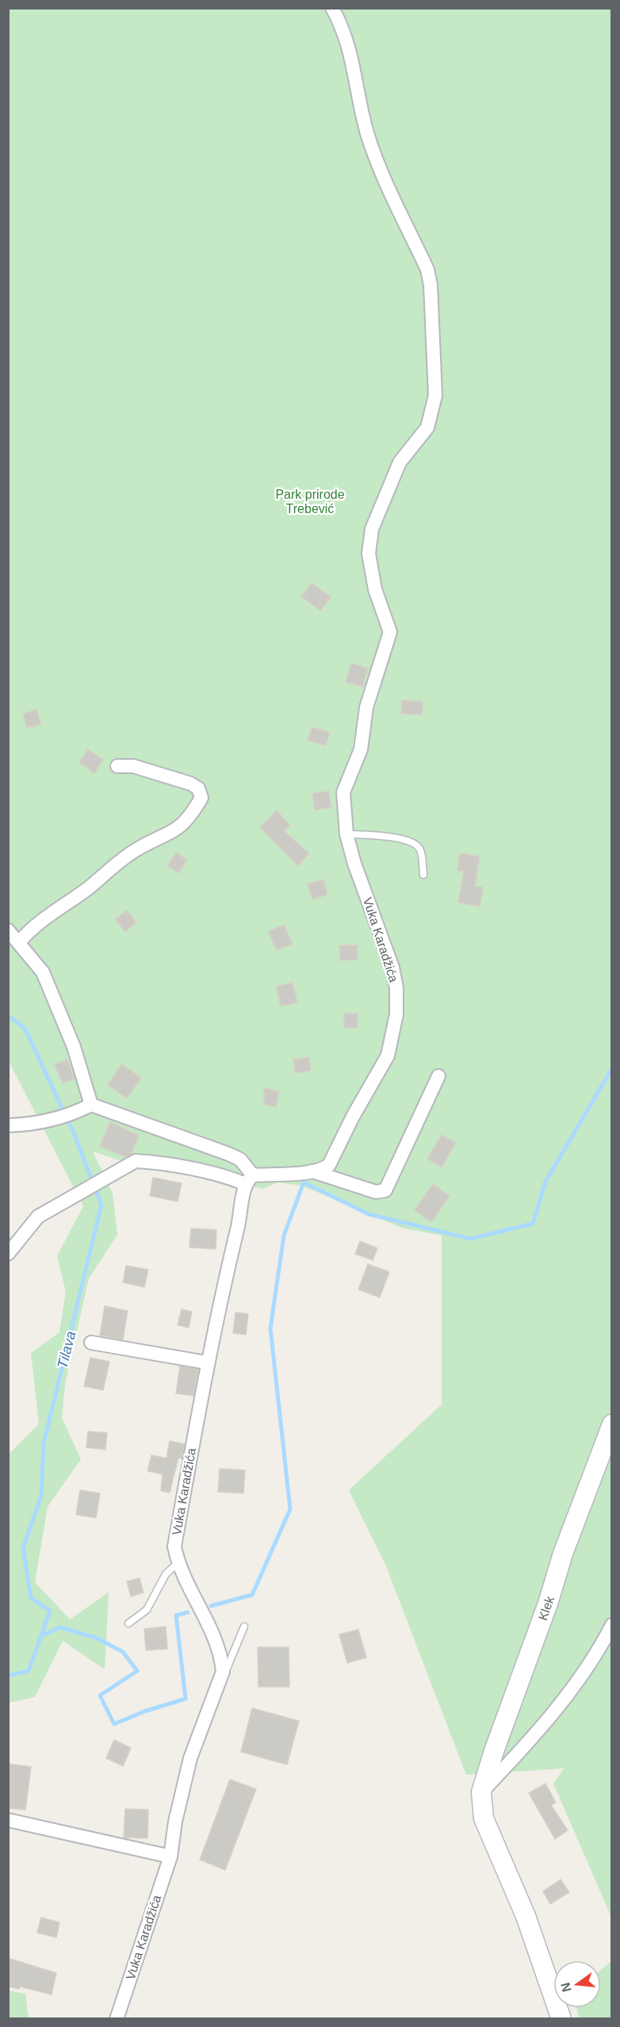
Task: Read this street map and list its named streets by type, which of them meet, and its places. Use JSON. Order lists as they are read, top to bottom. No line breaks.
{"streets":{"street":["Vuka Karadžića","Klek"]},"water":["Tilava"],"parks":["Park prirode Trebević"],"north":"left"}
